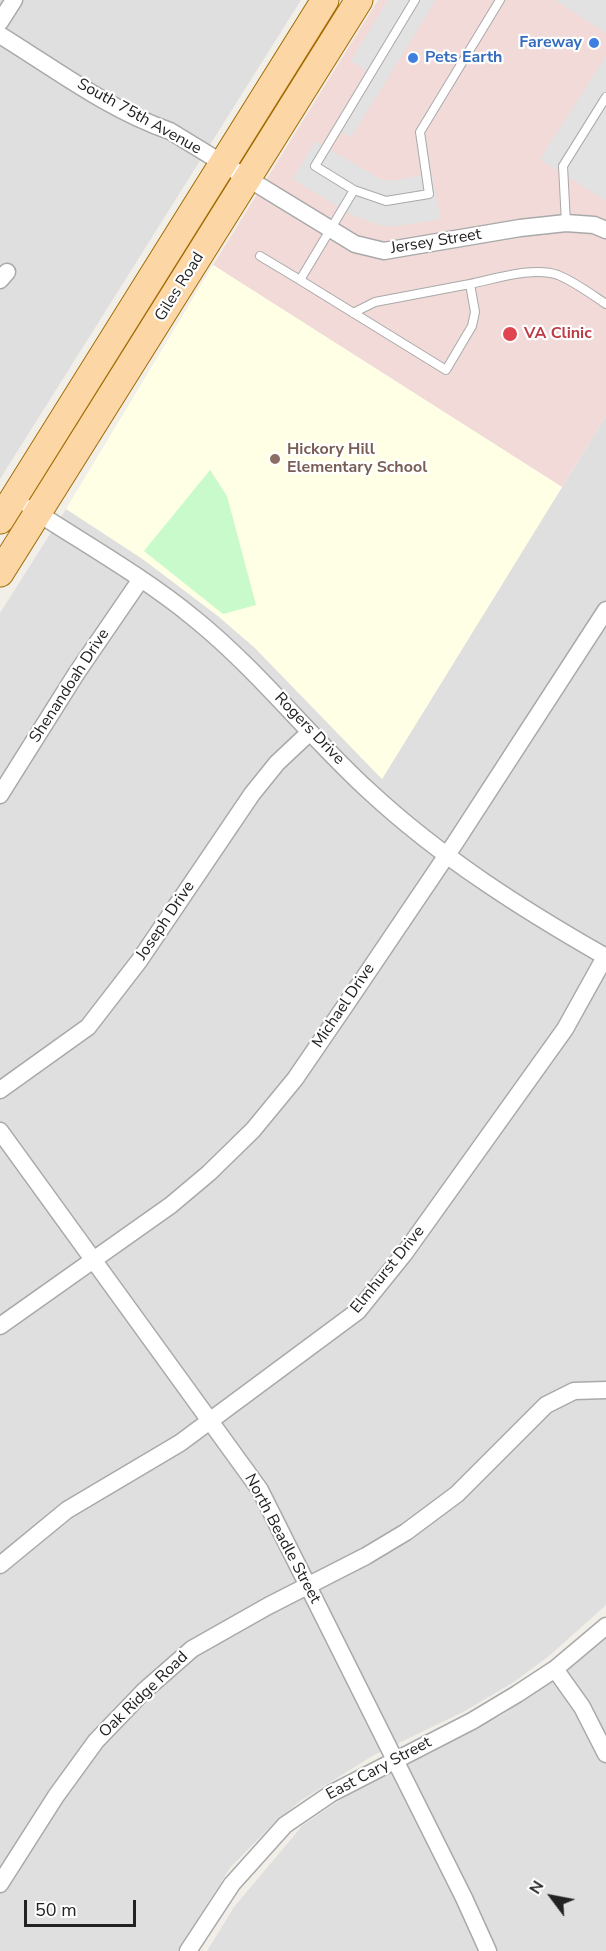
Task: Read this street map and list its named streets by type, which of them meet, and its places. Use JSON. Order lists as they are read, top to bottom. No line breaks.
{"streets":{"main road":["Giles Road"],"street":["South 75th Avenue","Jersey Street","Shenandoah Drive","Rogers Drive","Joseph Drive","Michael Drive","Elmhurst Drive","North Beadle Street","Oak Ridge Road","East Cary Street"]},"crossings":[["South 75th Avenue","Jersey Street"],["South 75th Avenue","Giles Road"],["Jersey Street","Giles Road"],["Giles Road","Rogers Drive"],["Shenandoah Drive","Rogers Drive"],["Rogers Drive","Joseph Drive"],["Rogers Drive","Michael Drive"],["Rogers Drive","Elmhurst Drive"],["Michael Drive","North Beadle Street"],["Elmhurst Drive","North Beadle Street"],["North Beadle Street","Oak Ridge Road"],["North Beadle Street","East Cary Street"]],"places":["Fareway","Pets Earth","VA Clinic","Hickory Hill Elementary School"],"scale_bar":"50 m","north":"top left"}
